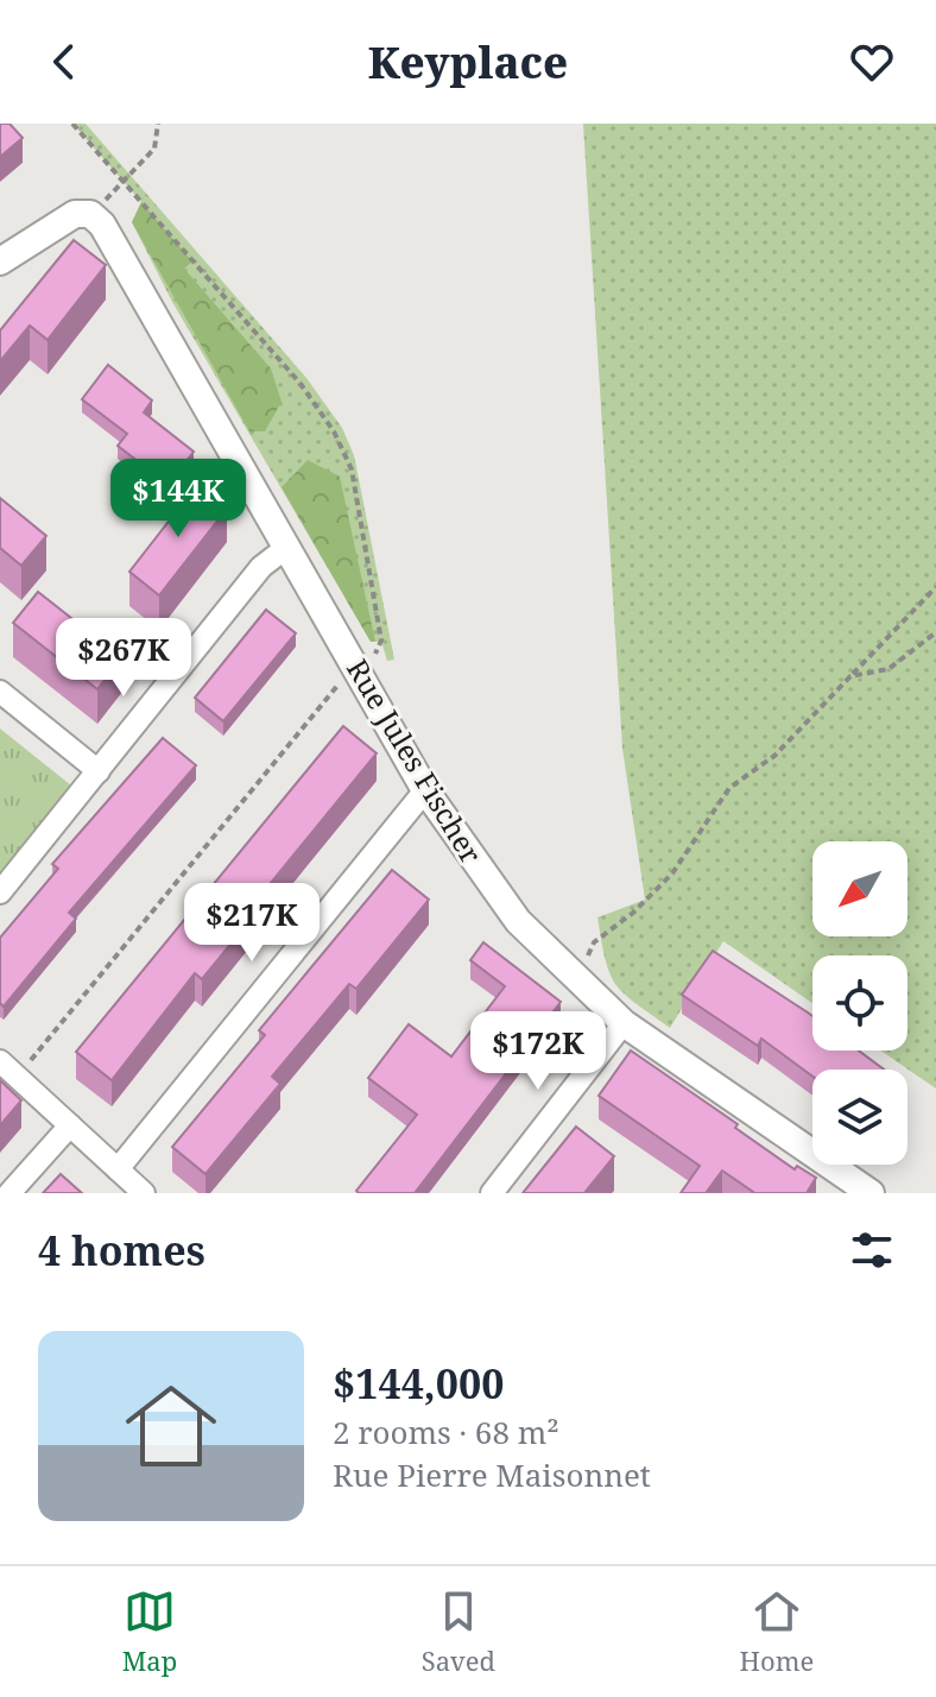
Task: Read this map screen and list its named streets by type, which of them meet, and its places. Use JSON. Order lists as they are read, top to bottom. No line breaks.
{"streets":{"street":["Rue Jules Fischer"]},"north":"bottom left","page":{"header":"Keyplace","price":["$144K","$267K","$217K","$172K"],"heading":"4 homes","list":[{"name":"$144,000","note":"2 rooms · 68 m² · Rue Pierre Maisonnet"}],"tabs":["Map","Saved","Home"]}}
